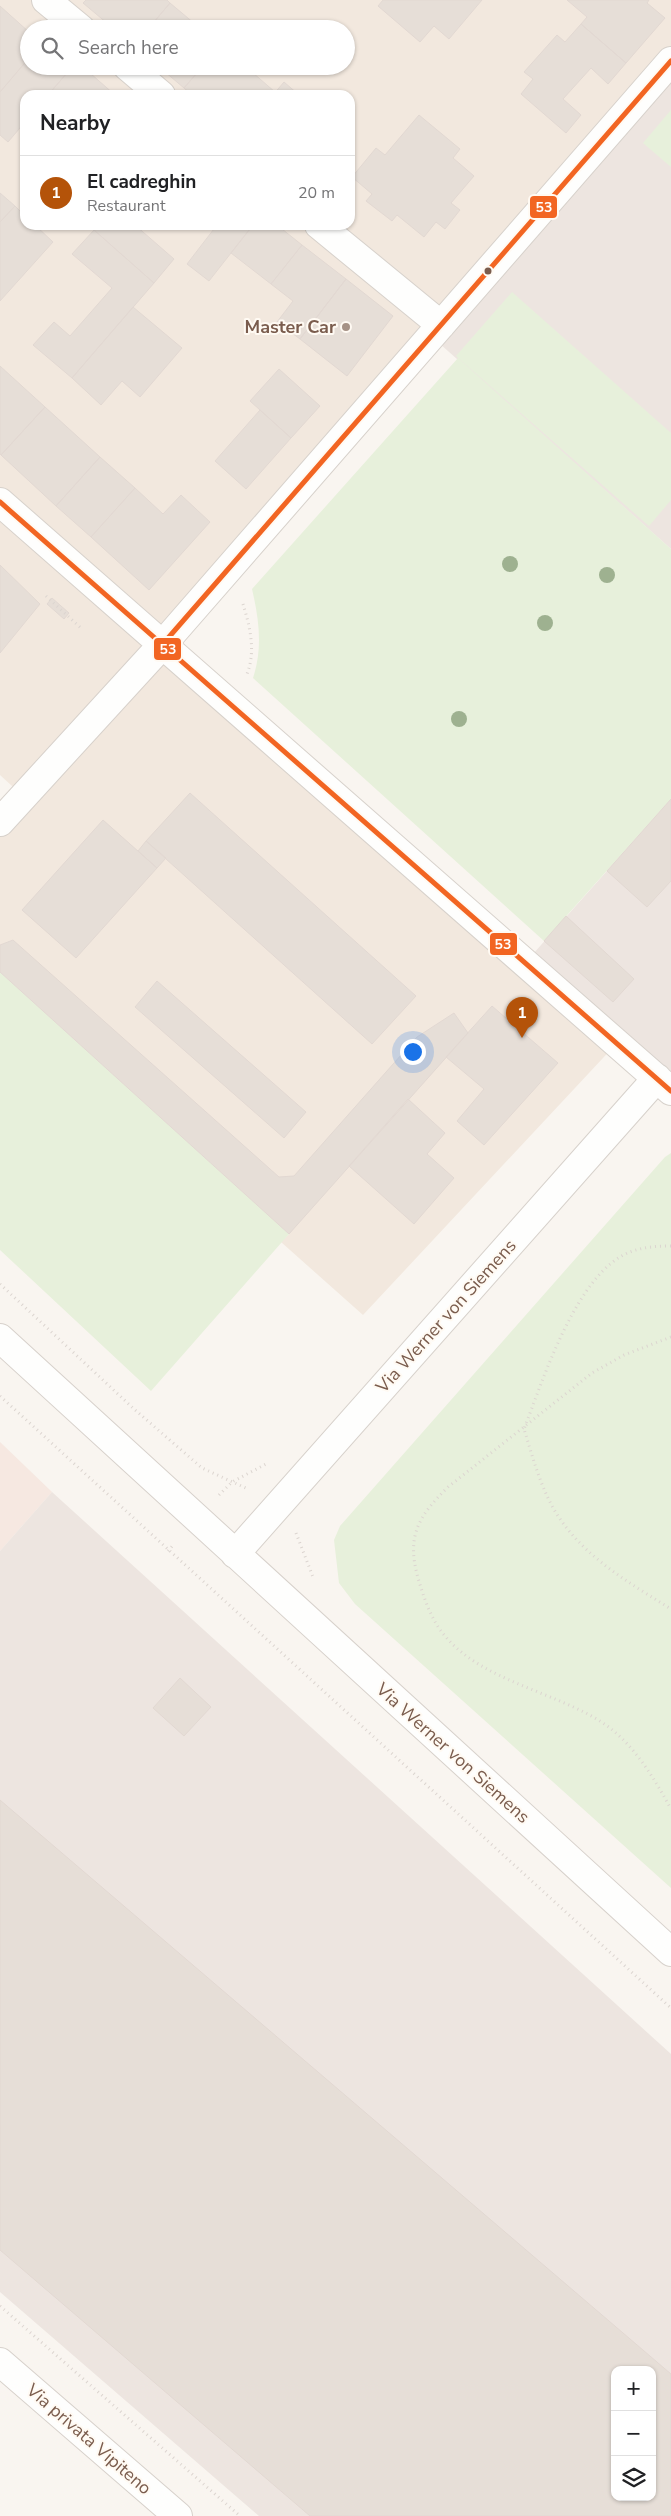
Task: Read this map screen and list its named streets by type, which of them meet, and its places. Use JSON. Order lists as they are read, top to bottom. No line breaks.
{"streets":{"street":["Via Werner von Siemens","Via privata Vipiteno"]},"places":["Master Car"],"lines":["transit line 53"],"page":{"search":"Search here","heading":"Nearby","list":[{"mark":"1","name":"El cadreghin","note":"Restaurant","value":"20 m"}],"pins":"1","map_buttons":["+","−"]}}
